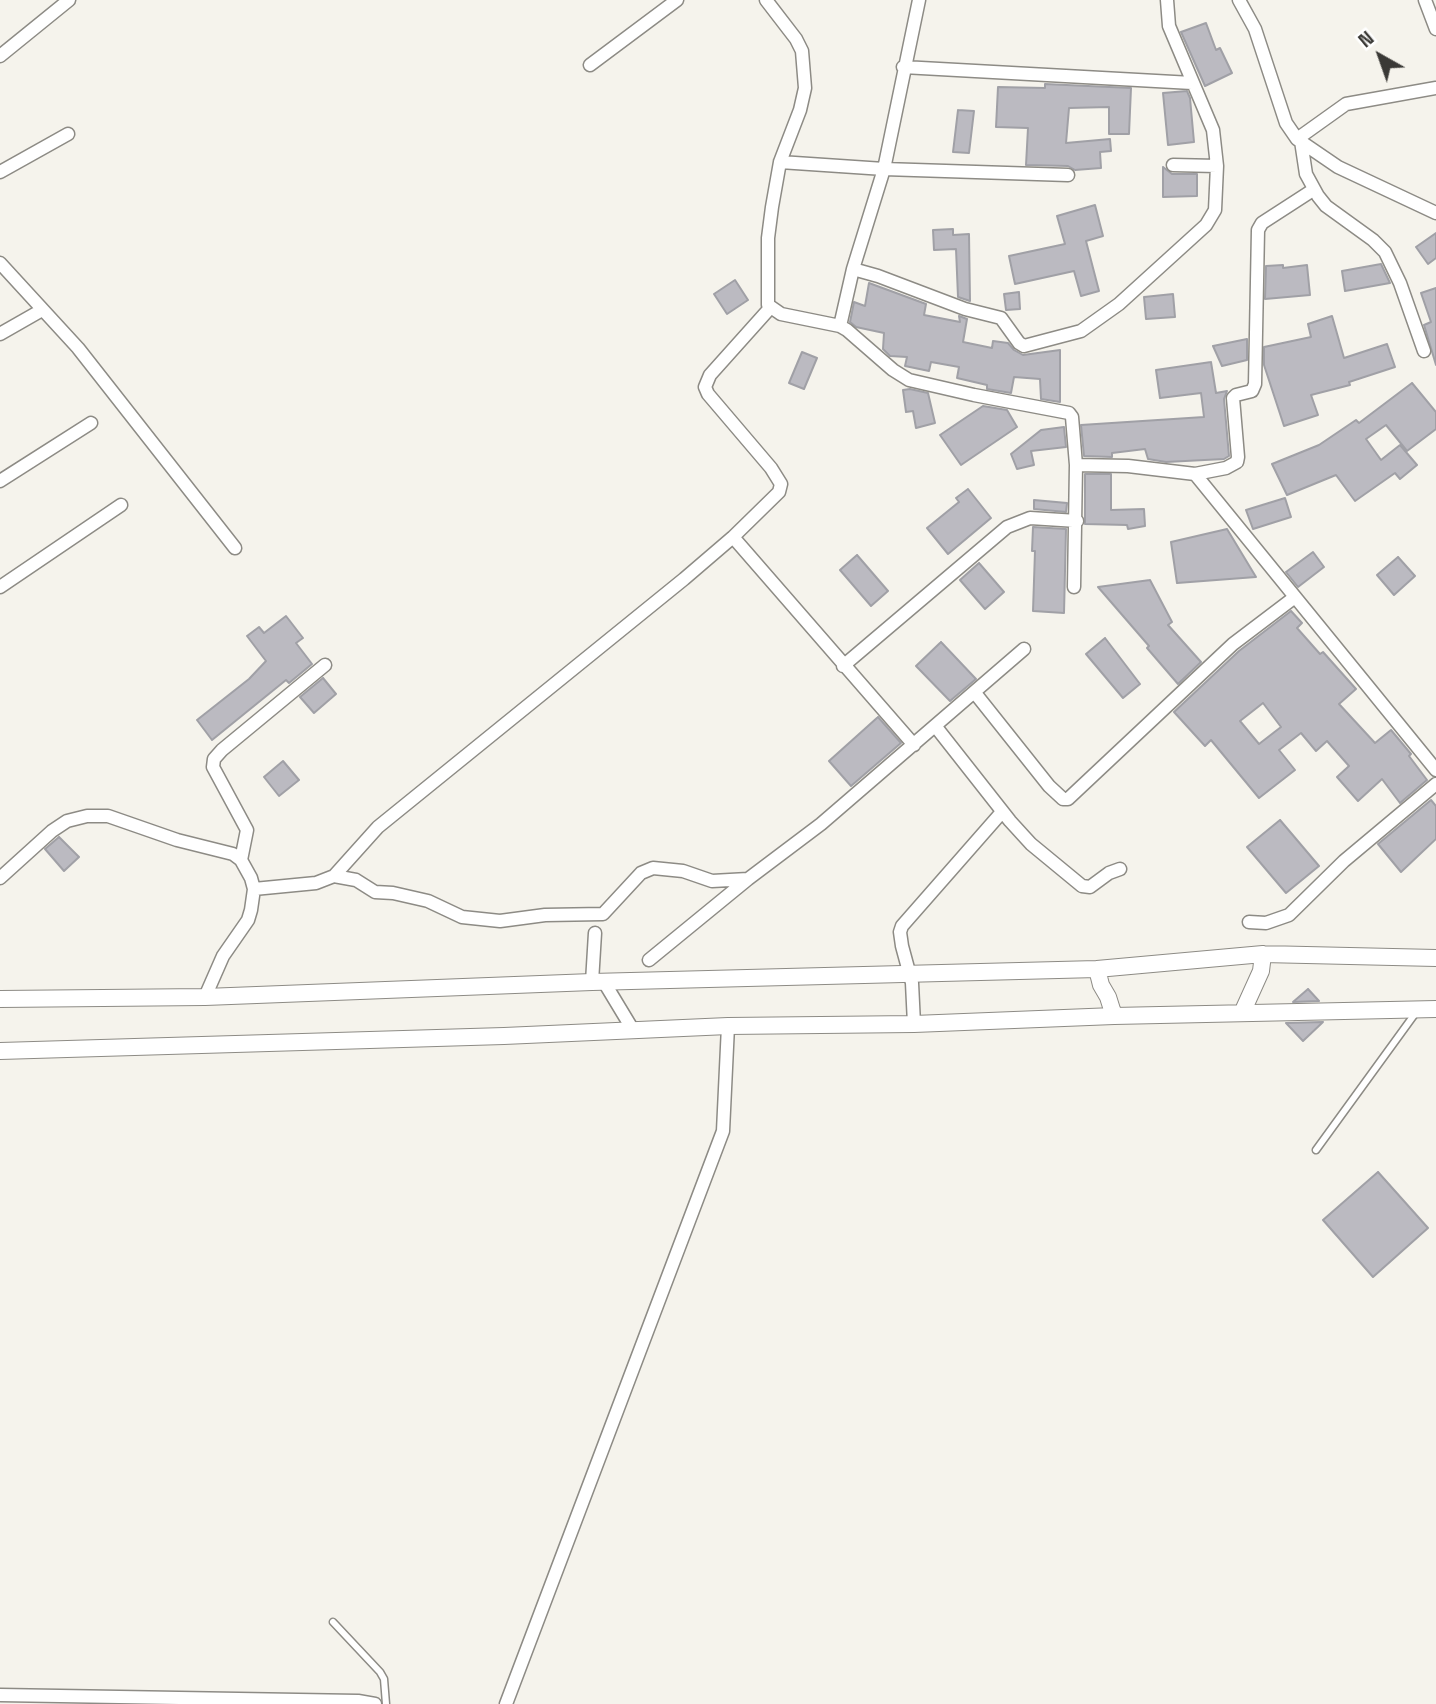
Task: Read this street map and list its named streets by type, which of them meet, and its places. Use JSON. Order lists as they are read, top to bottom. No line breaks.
{"north":"top left"}
